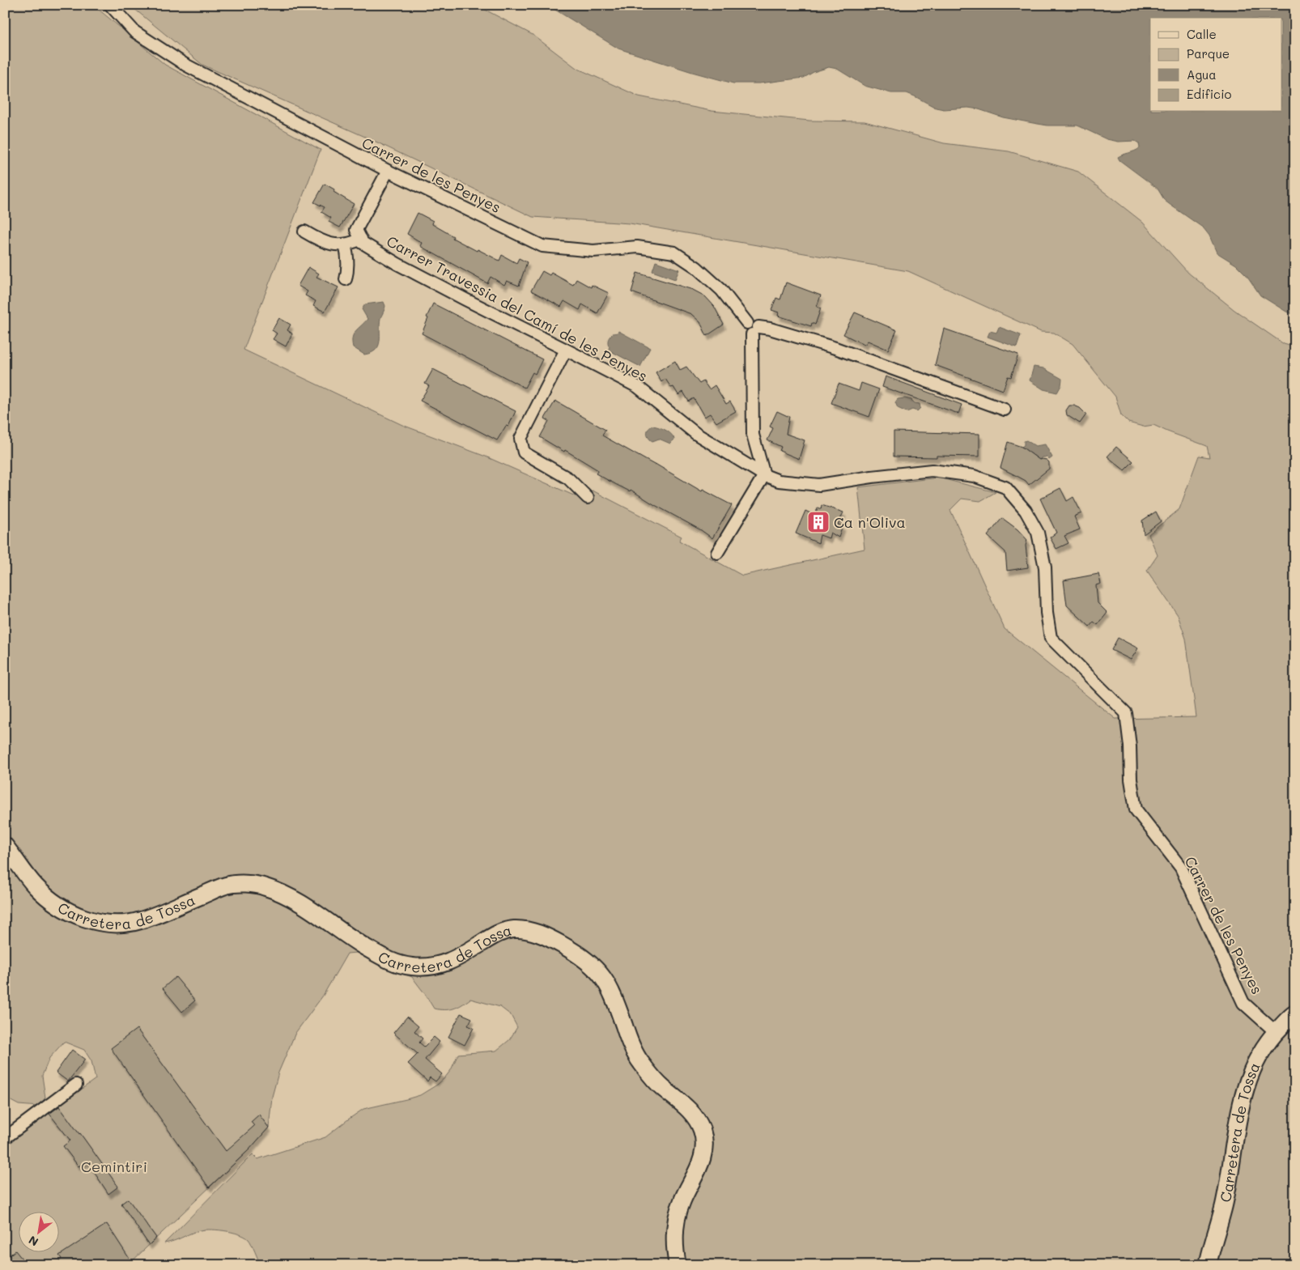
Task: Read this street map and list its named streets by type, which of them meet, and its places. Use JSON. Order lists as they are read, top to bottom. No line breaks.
{"streets":{"main road":["Carretera de Tossa"],"street":["Carrer de les Penyes","Carrer Travessia del Camí de les Penyes"]},"crossings":[["Carrer de les Penyes","Carrer Travessia del Camí de les Penyes"],["Carrer de les Penyes","Carretera de Tossa"]],"parks":["Cemintiri"],"places":{"building":["Ca n'Oliva"]},"legend":["Calle","Parque","Agua","Edificio"],"north":"bottom left"}
